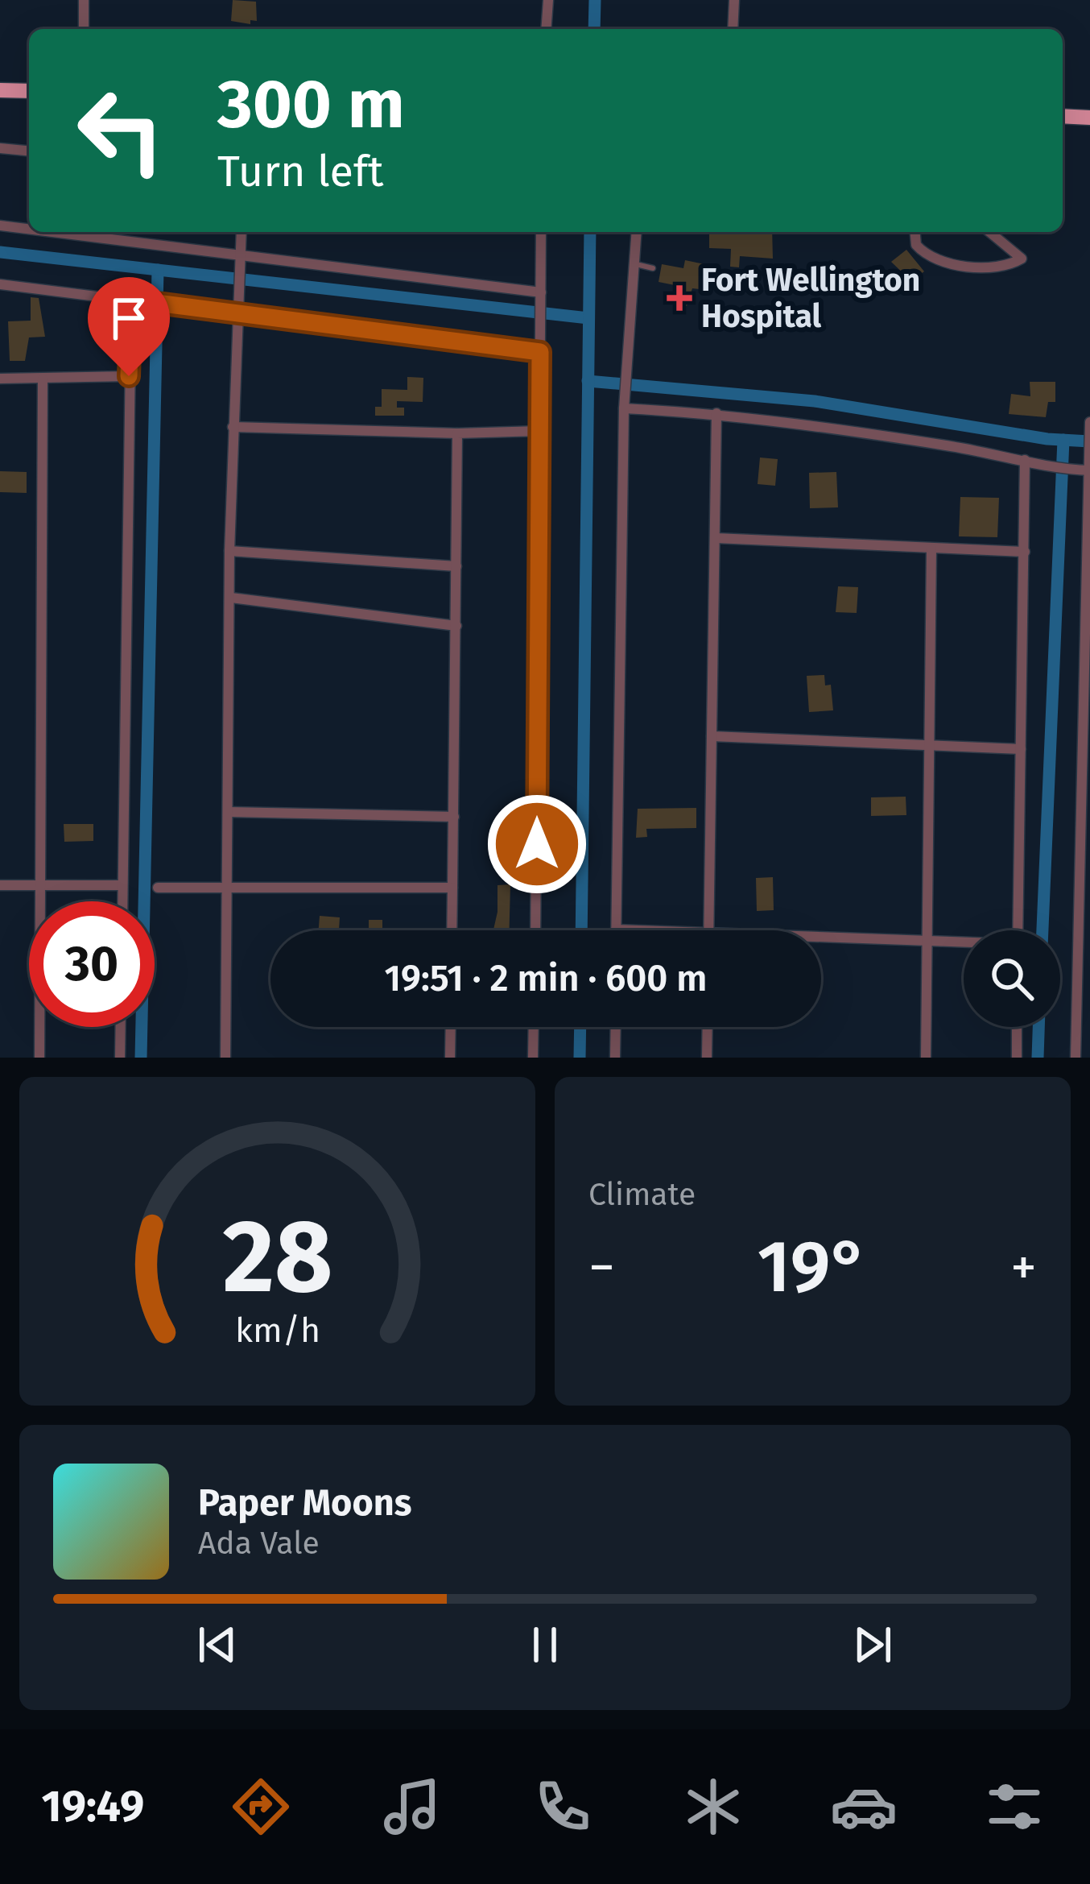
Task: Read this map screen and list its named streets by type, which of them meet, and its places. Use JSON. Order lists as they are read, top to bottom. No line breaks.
{"places":{"health":["Fort Wellington Hospital"]},"page":{"turn":["300 m","Turn left"],"limit":"30","trip":"19:51 · 2 min · 600 m","tile":"Climate","heat":["−","19°","+"],"song":["Paper Moons","Ada Vale"],"tabs":"19:49","gauge":["28","km/h"]}}
